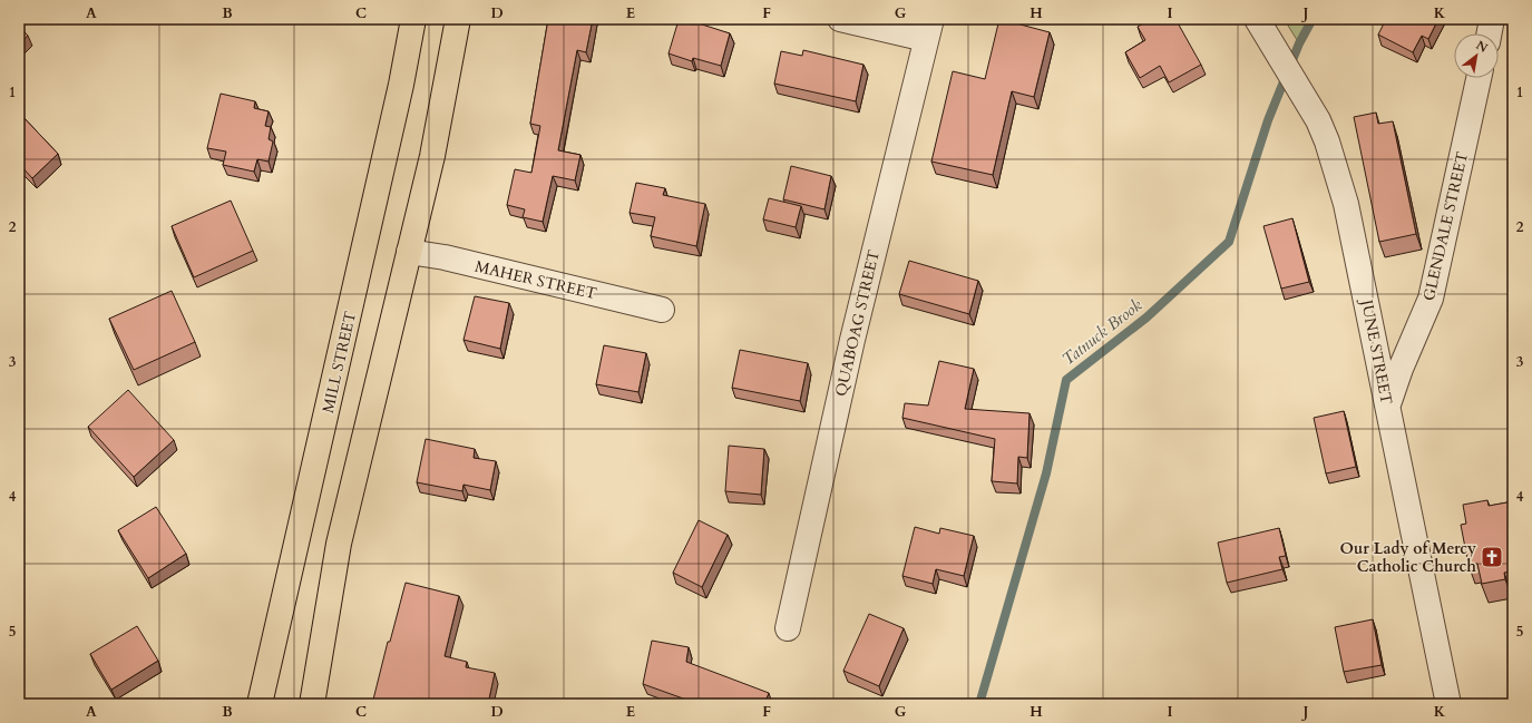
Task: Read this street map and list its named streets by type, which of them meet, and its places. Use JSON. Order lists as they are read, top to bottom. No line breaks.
{"streets":{"main road":["MILL STREET"],"street":["GLENDALE STREET","MAHER STREET","QUABOAG STREET","JUNE STREET"]},"crossings":[["GLENDALE STREET","JUNE STREET"]],"water":["Tatnuck Brook"],"places":{"church":["Our Lady of Mercy Catholic Church"]},"north":"top right","grid":{"columns":["A","B","C","D","E","F","G","H","I","J","K"],"rows":["1","2","3","4","5"]}}
